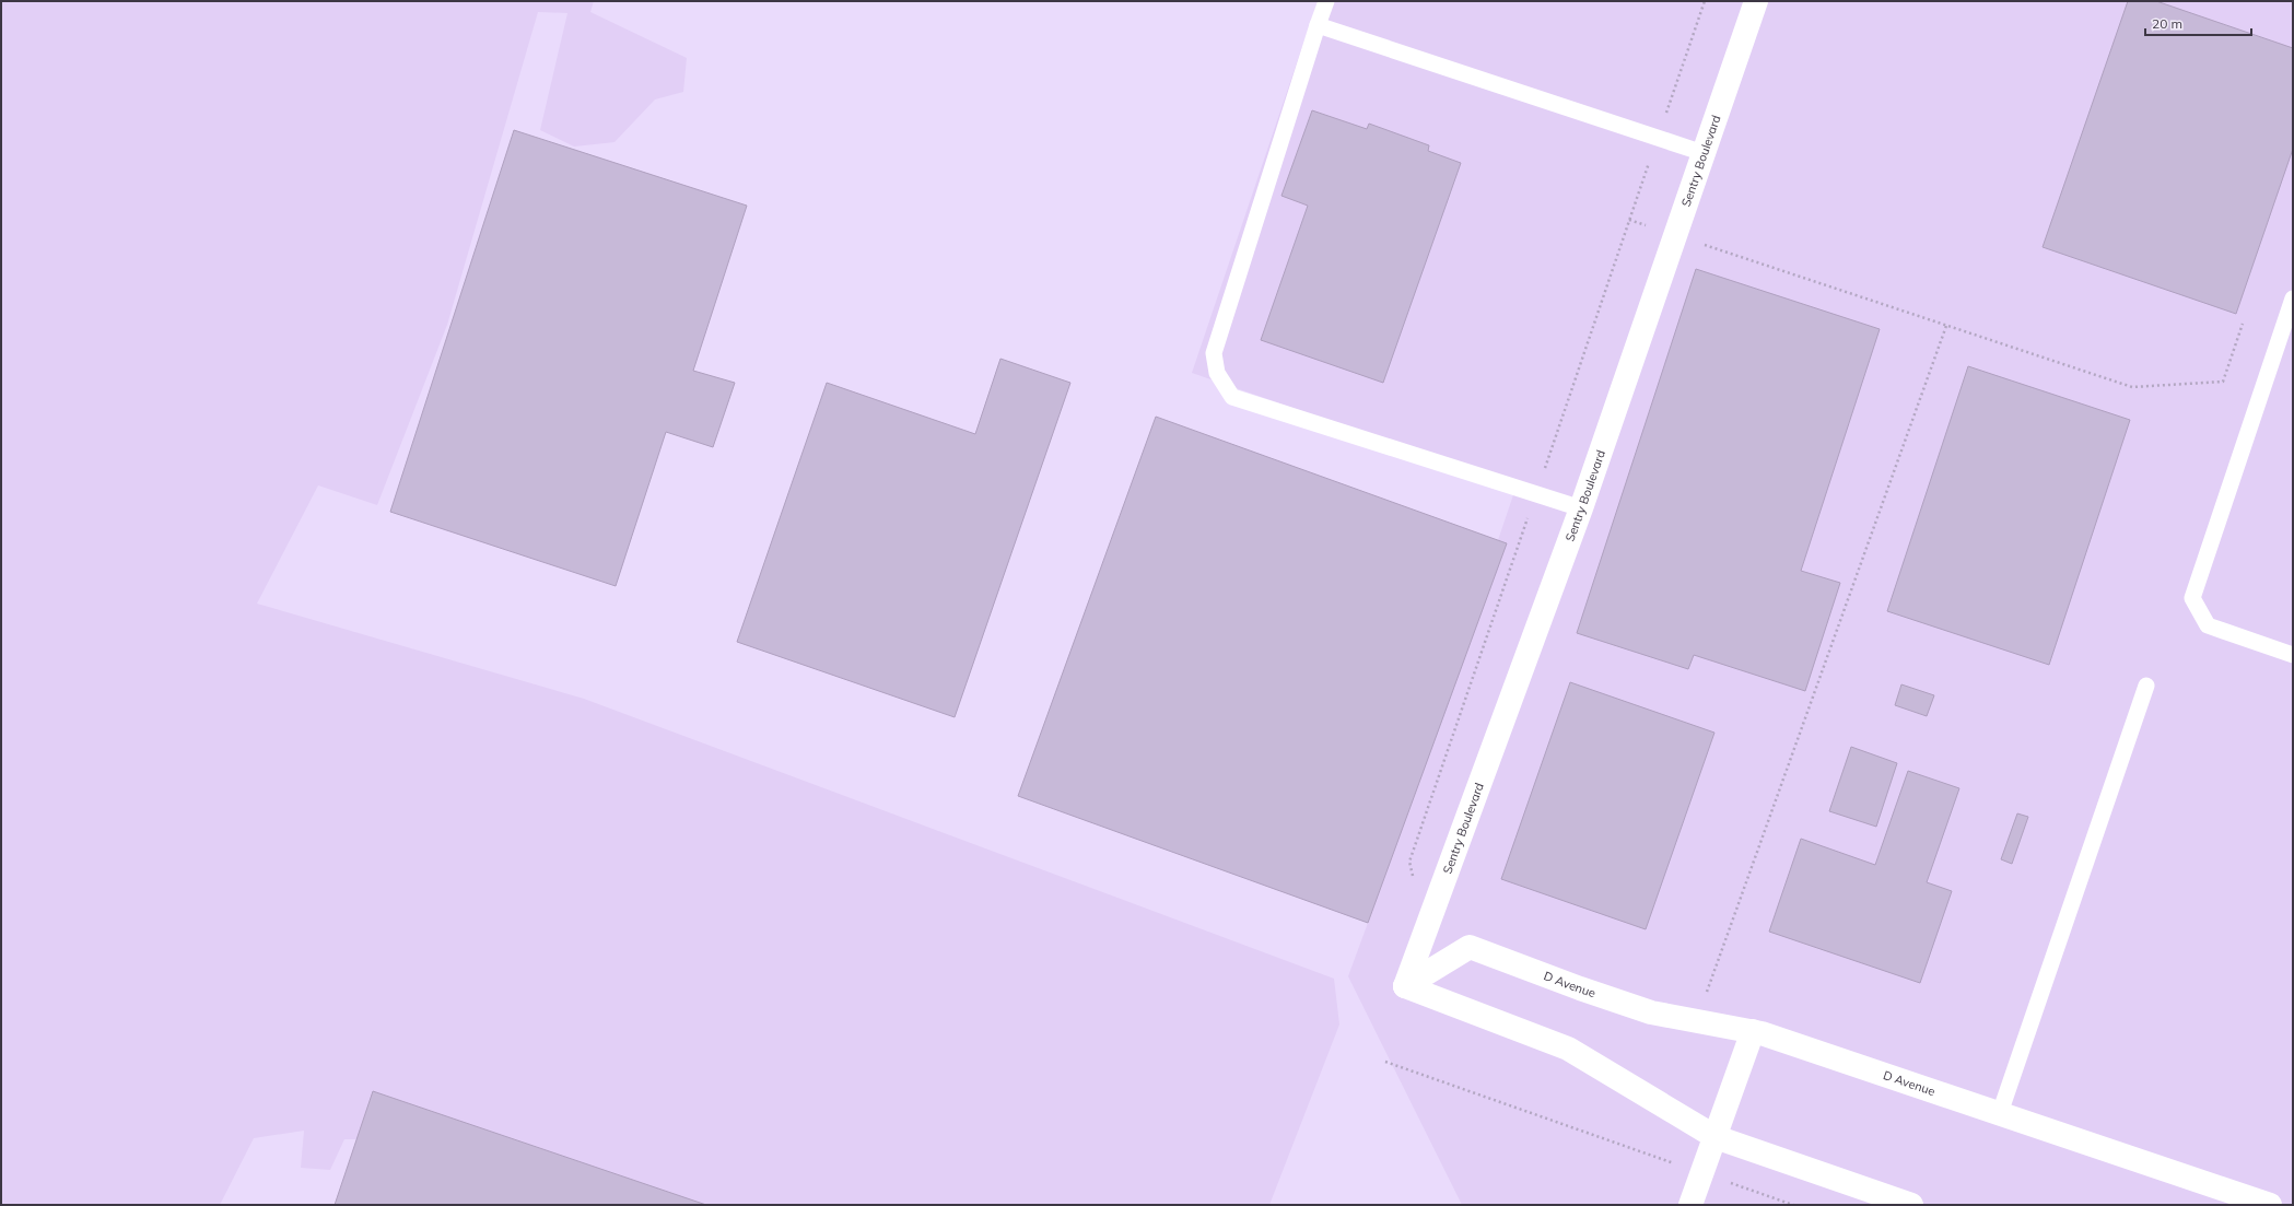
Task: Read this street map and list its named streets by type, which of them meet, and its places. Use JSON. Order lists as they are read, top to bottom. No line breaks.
{"streets":{"street":["Sentry Boulevard","D Avenue"]},"crossings":[["Sentry Boulevard","D Avenue"]],"scale_bar":"20 m"}
